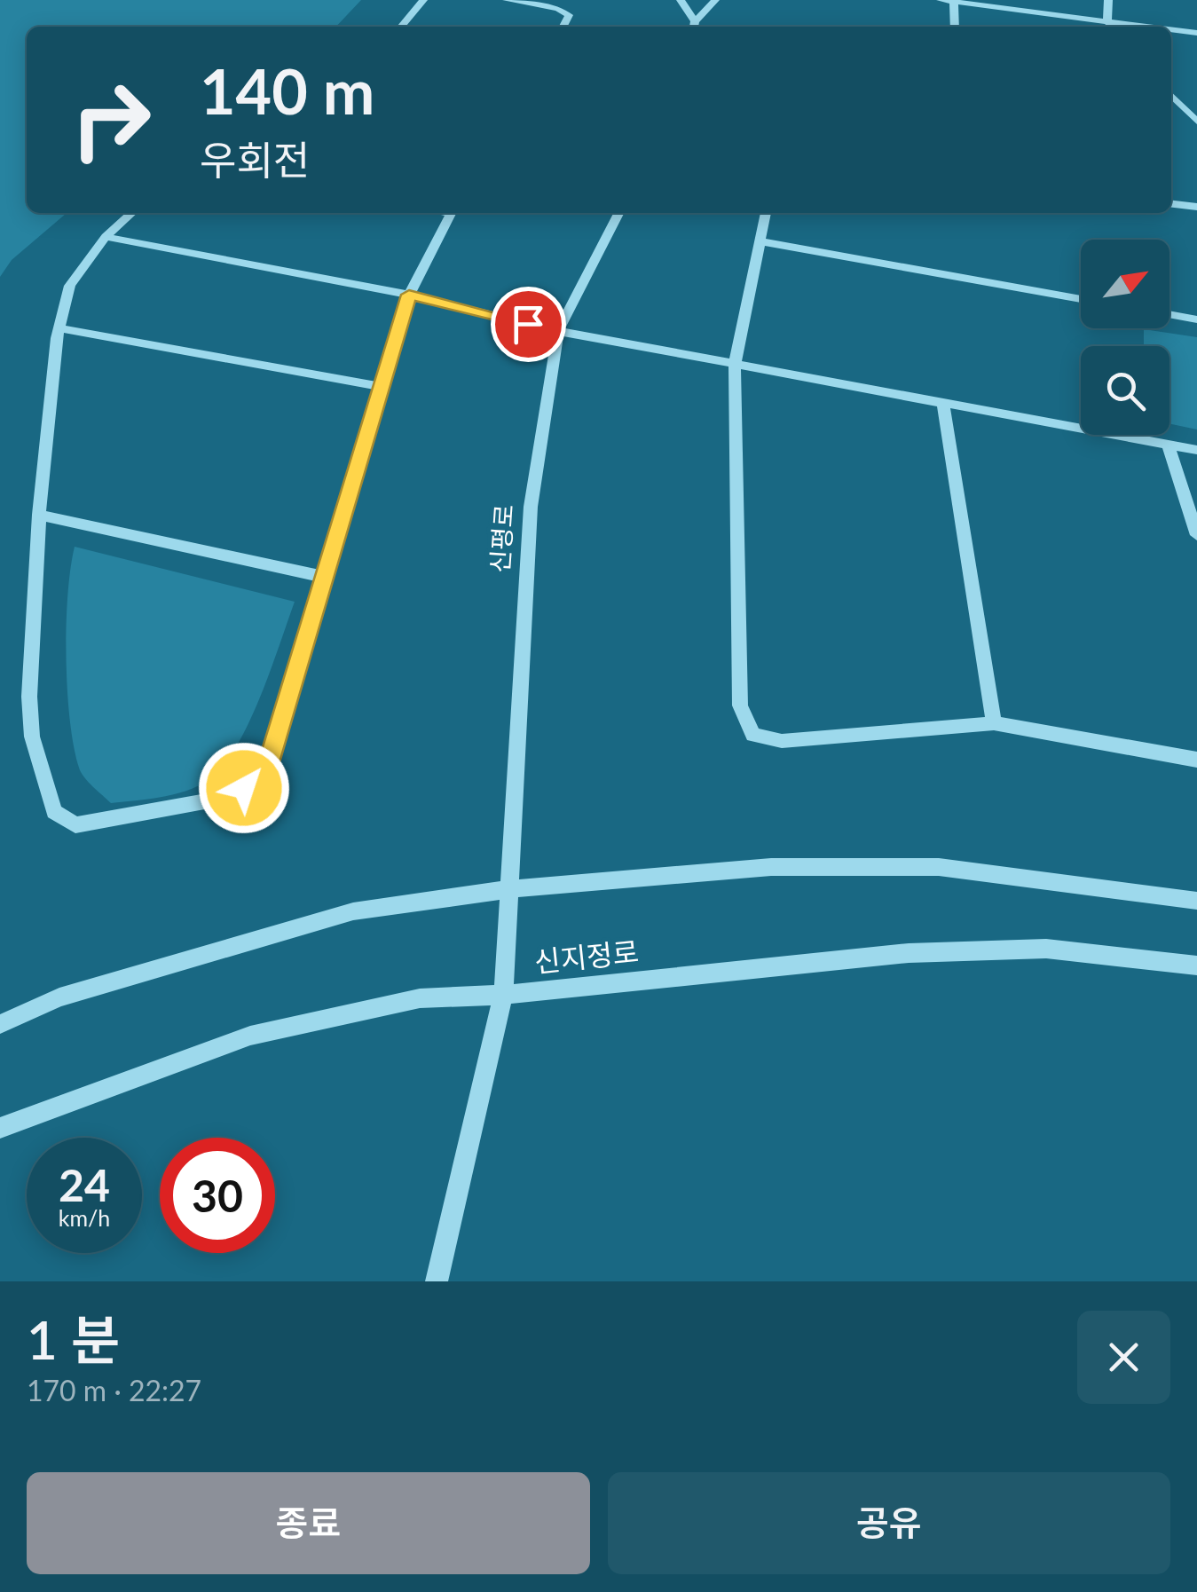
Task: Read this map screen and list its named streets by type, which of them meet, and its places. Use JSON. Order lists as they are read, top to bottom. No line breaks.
{"streets":{"street":["신평로","신지정로"]},"crossings":[["신평로","신지정로"]],"north":"top right","page":{"turn":["140 m","우회전"],"speed":"24 km/h","limit":"30","heading":["1 분","170 m · 22:27"],"buttons":["종료","공유"]}}
